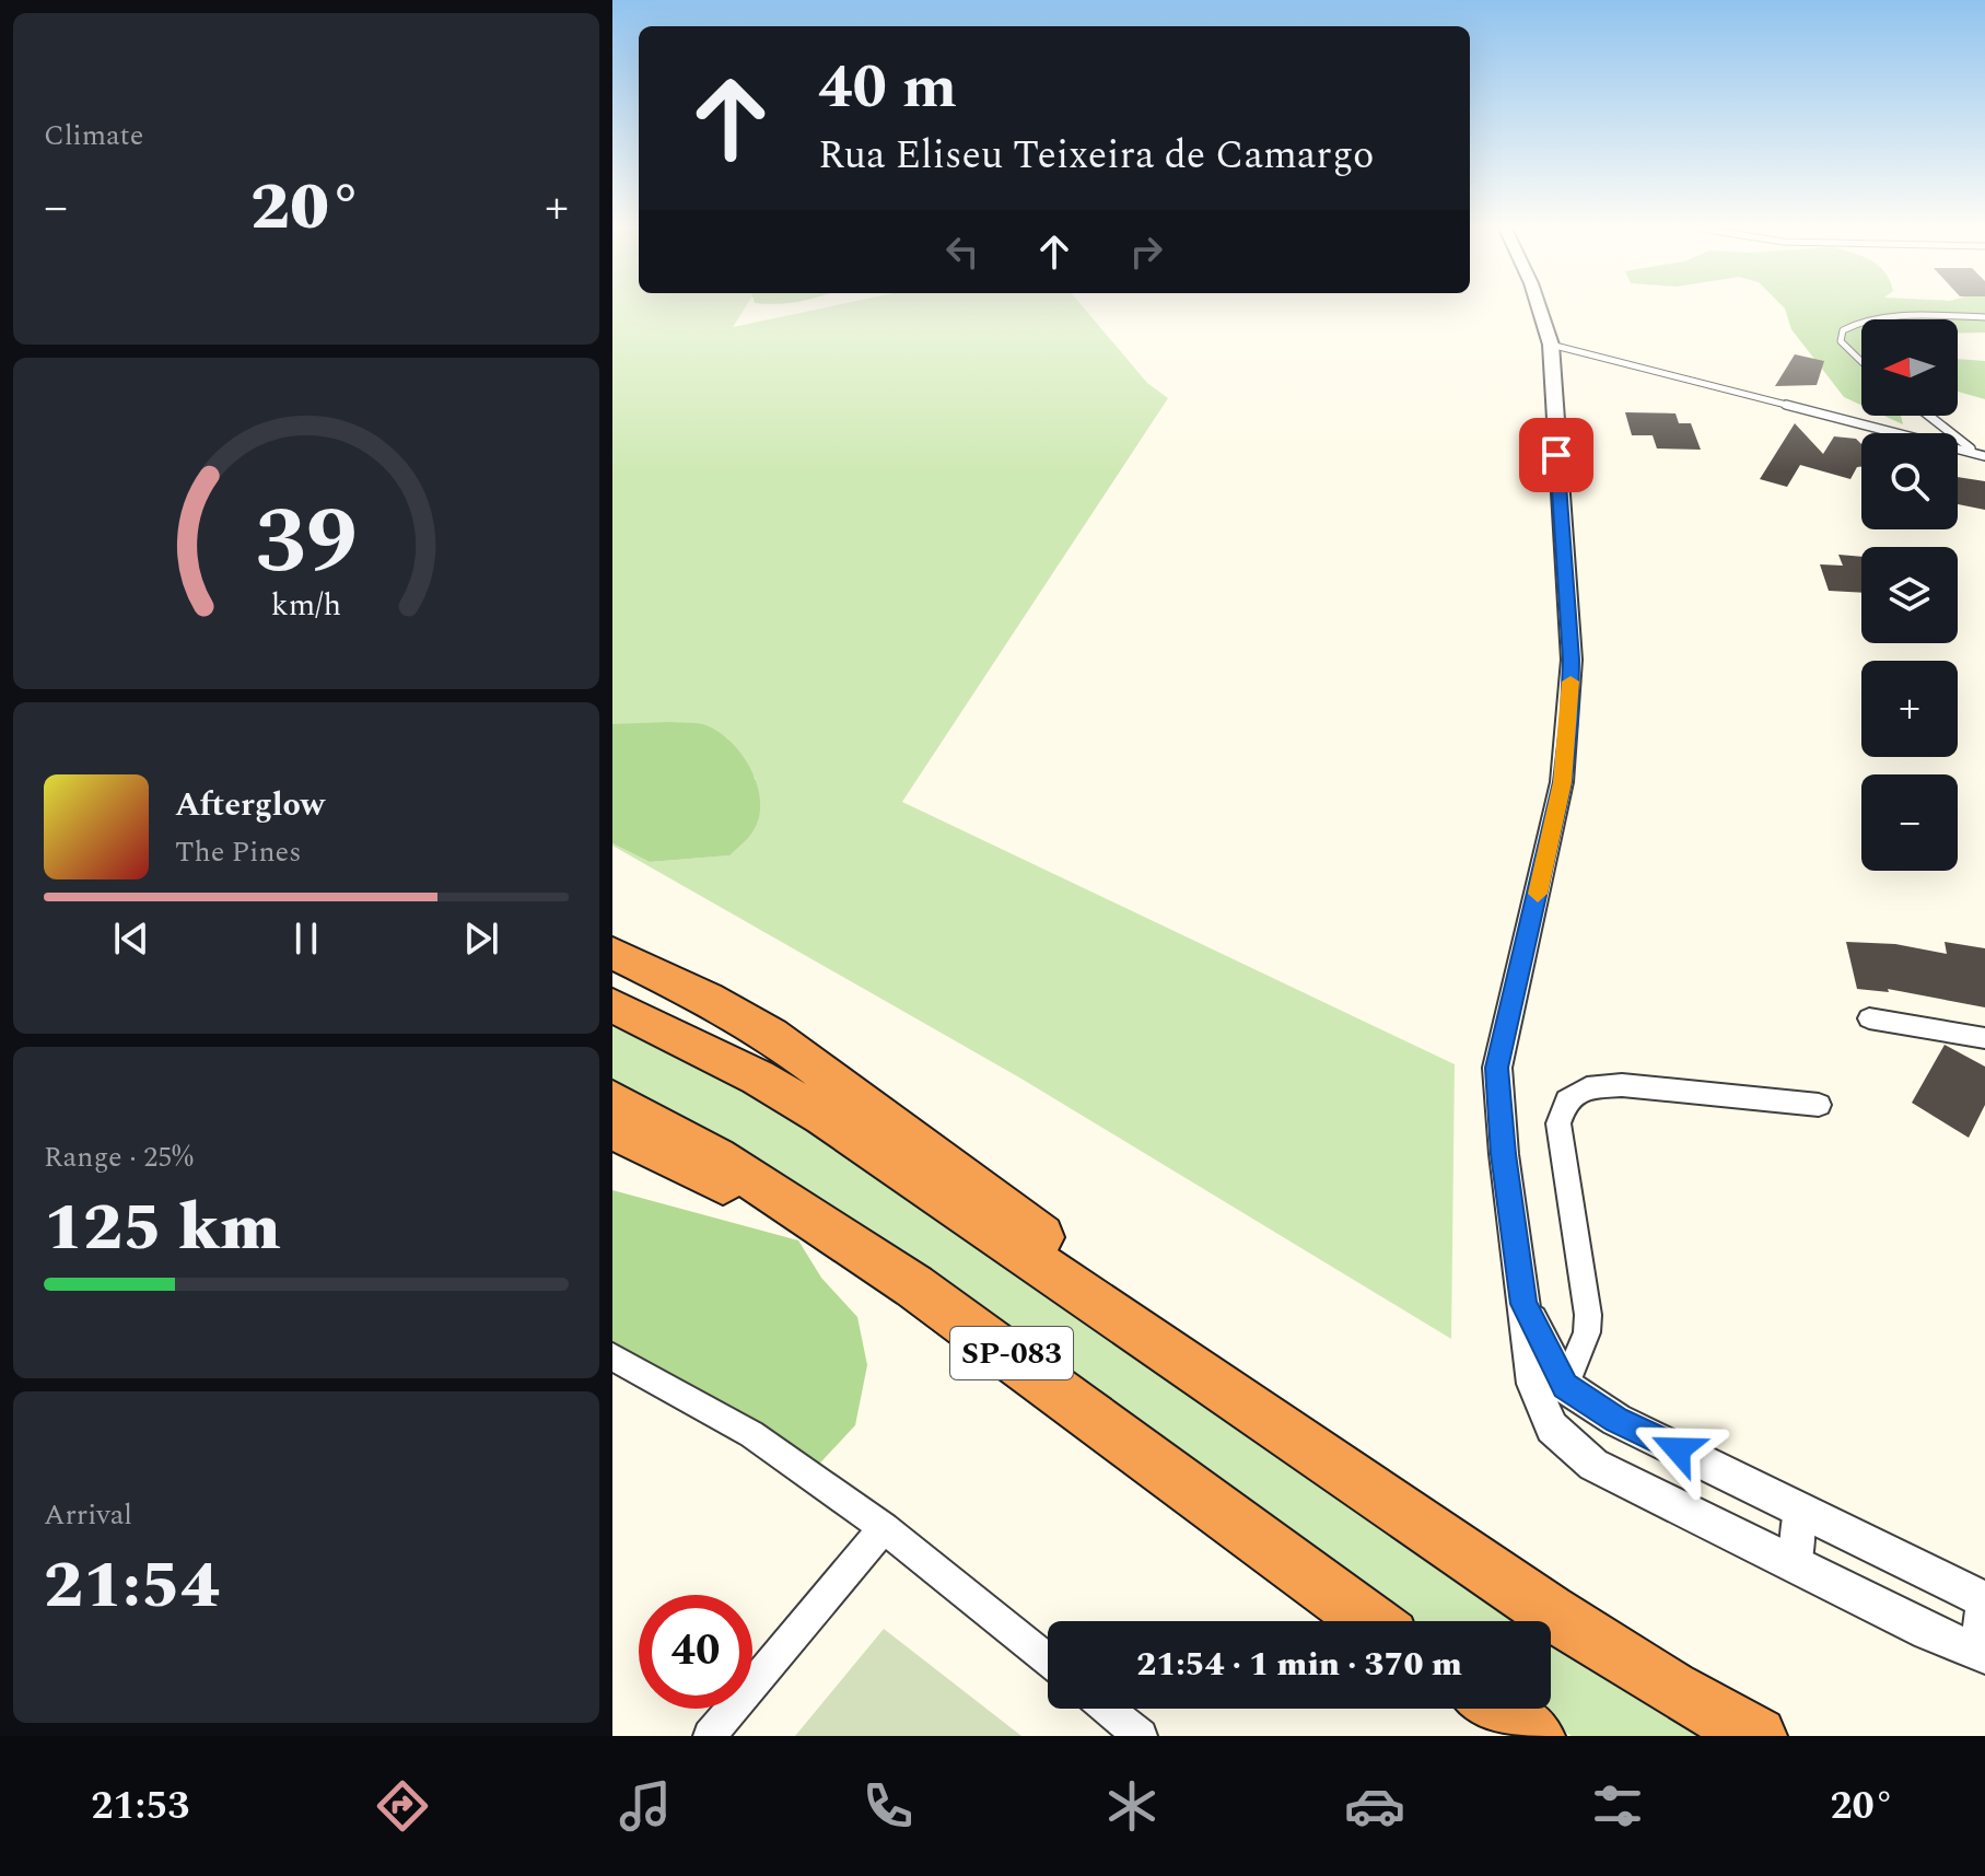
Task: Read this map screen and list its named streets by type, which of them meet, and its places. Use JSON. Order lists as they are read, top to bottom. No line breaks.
{"streets":{"highway":["SP-083"]},"north":"left","page":{"tile":["Climate",["Range · 25%","125 km"],["Arrival","21:54"]],"turn":["40 m","Rua Eliseu Teixeira de Camargo"],"heat":["−","20°","+"],"map_buttons":["+","−"],"song":["Afterglow","The Pines"],"limit":"40","trip":"21:54 · 1 min · 370 m","tabs":["21:53","20°"],"gauge":["39","km/h"]}}
